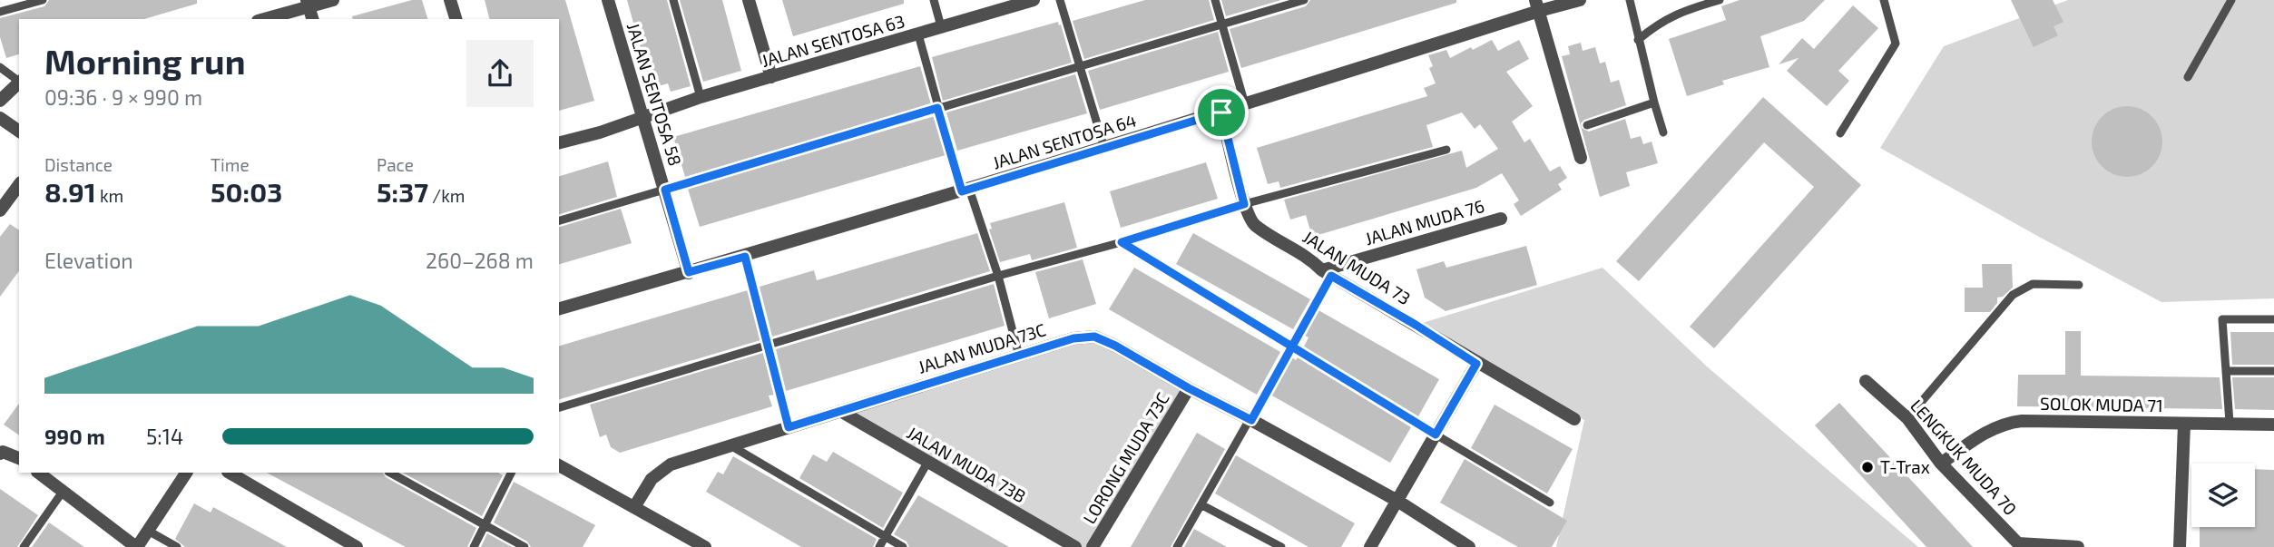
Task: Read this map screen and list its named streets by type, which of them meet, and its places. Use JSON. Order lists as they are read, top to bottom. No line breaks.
{"streets":{"street":["JALAN SENTOSA 63","JALAN SENTOSA 58","JALAN SENTOSA 64","JALAN MUDA 76","JALAN MUDA 73","JALAN MUDA 73C","SOLOK MUDA 71","LENGKUK MUDA 70","LORONG MUDA 73C","JALAN MUDA 73B"]},"crossings":[["JALAN SENTOSA 63","JALAN SENTOSA 58"],["JALAN SENTOSA 58","JALAN SENTOSA 64"],["JALAN SENTOSA 64","JALAN MUDA 73"],["JALAN MUDA 76","JALAN MUDA 73"],["JALAN MUDA 73C","LORONG MUDA 73C"],["JALAN MUDA 73C","JALAN MUDA 73B"],["SOLOK MUDA 71","LENGKUK MUDA 70"]],"places":["T-Trax"],"page":{"heading":["Morning run","09:36 · 9 × 990 m"],"stats":[["Distance","8.91 km"],["Time","50:03"],["Pace","5:37 /km"]],"chart":["Elevation","260–268 m"],"list":[{"name":"990 m","note":"5:14"}]}}
